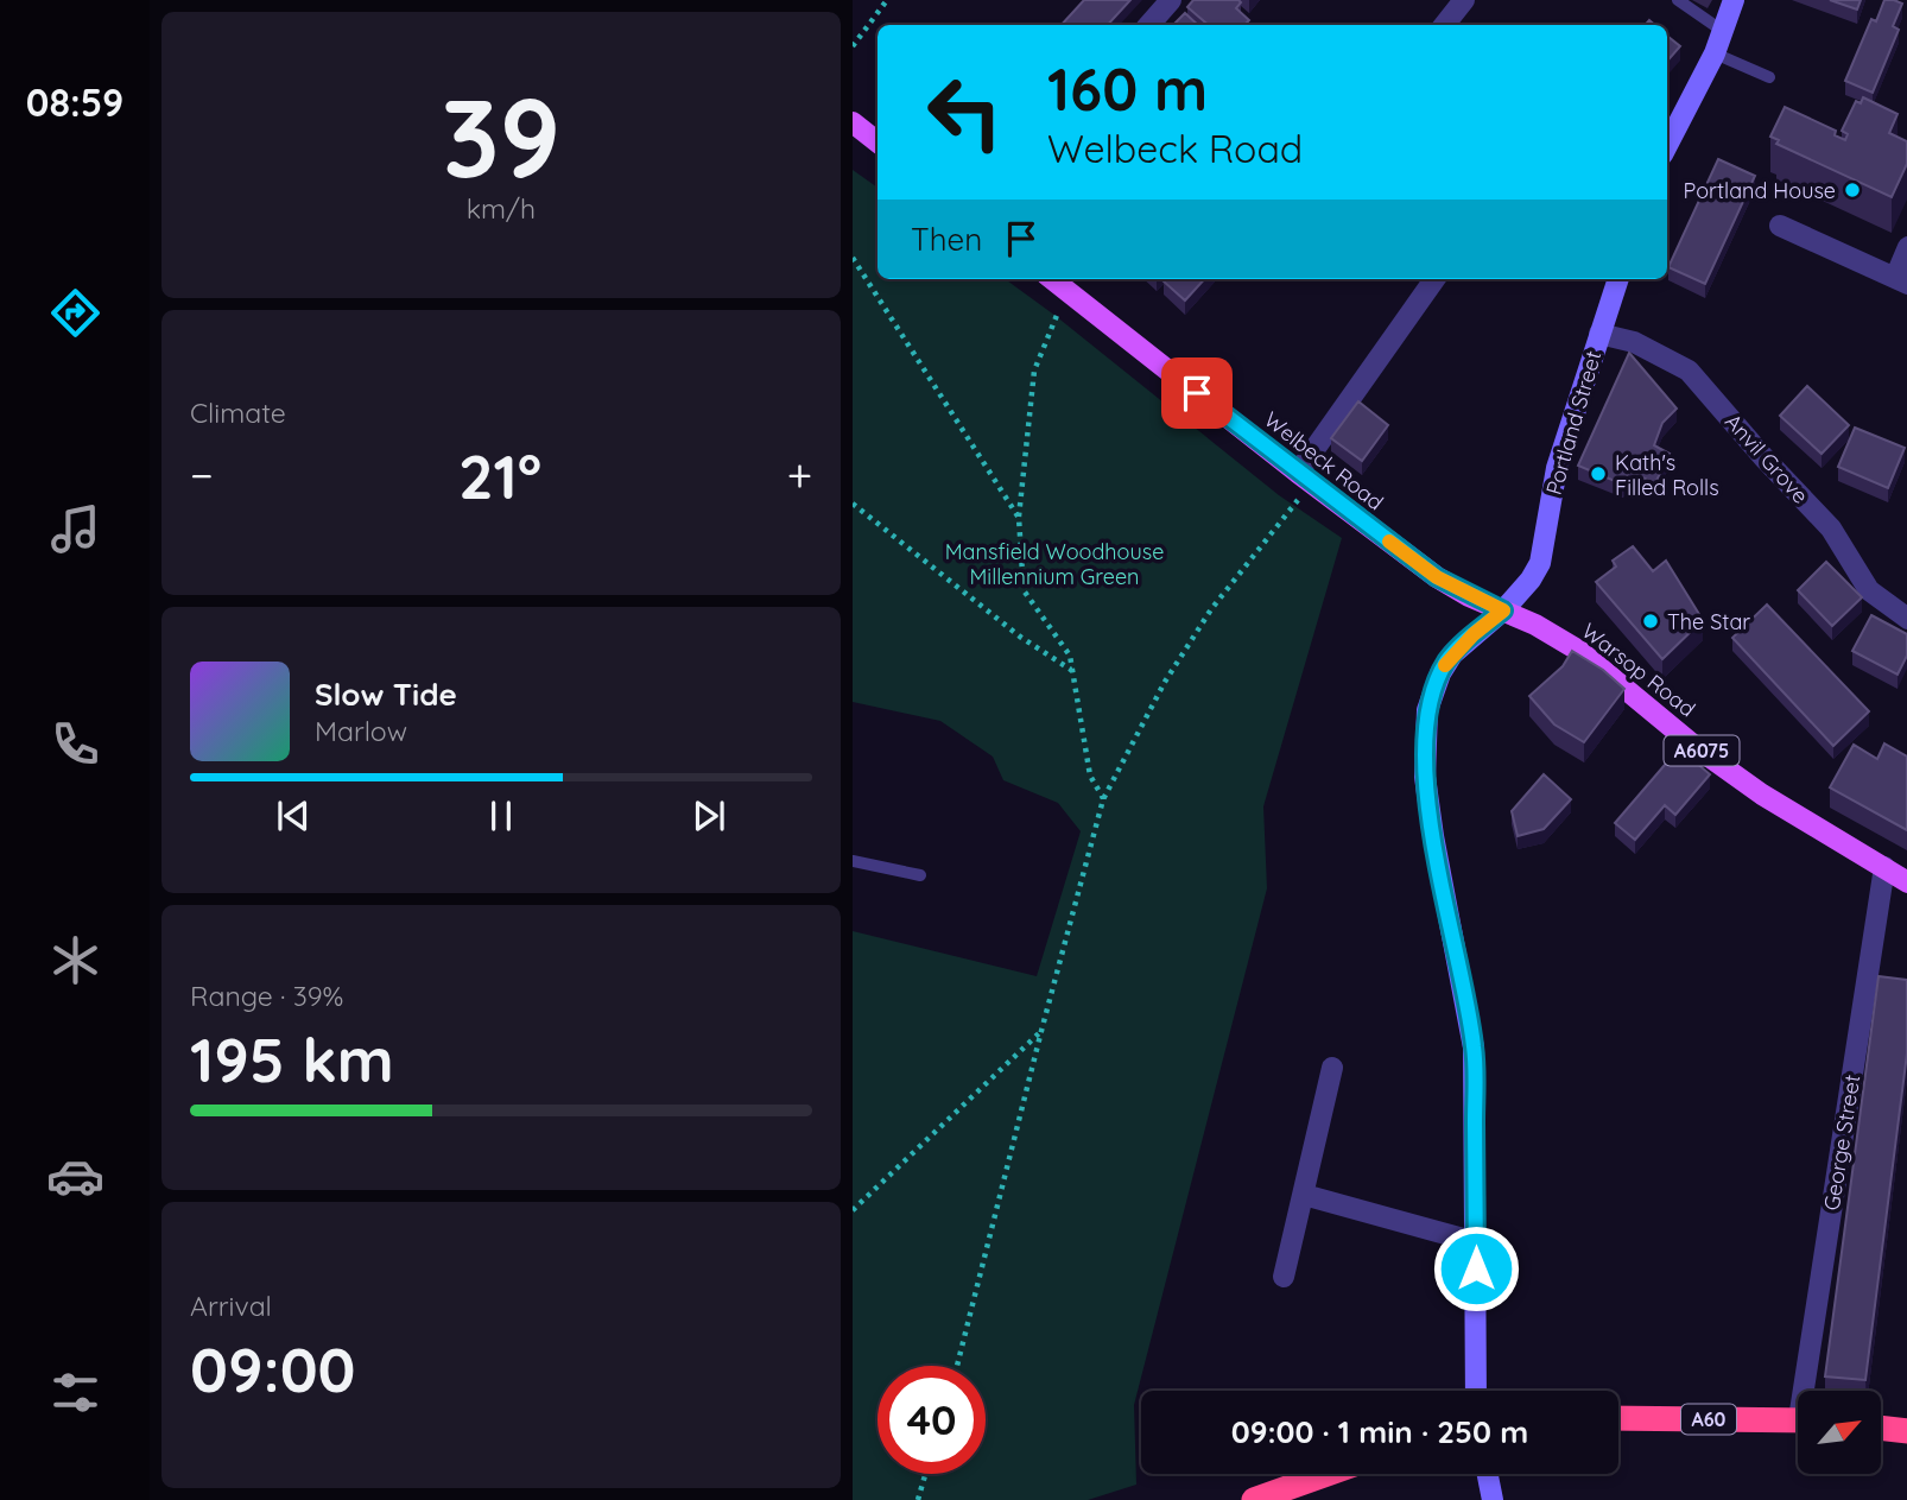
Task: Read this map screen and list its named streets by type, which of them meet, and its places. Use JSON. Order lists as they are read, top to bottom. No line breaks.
{"streets":{"highway":["A60"],"main road":["Welbeck Road","Warsop Road","A6075"],"street":["Portland Street","Anvil Grove","George Street"]},"crossings":[["Portland Street","Anvil Grove"],["Portland Street","Welbeck Road"],["Portland Street","Warsop Road"],["Welbeck Road","Warsop Road"],["Warsop Road","George Street"]],"parks":["Mansfield Woodhouse Millennium Green"],"places":["Portland House","Kath's Filled Rolls","The Star"],"north":"top right","page":{"tabs":"08:59","tile":[["39","km/h"],"Climate",["Range · 39%","195 km"],["Arrival","09:00"]],"turn":["160 m","Welbeck Road"],"then":"Then","heat":["−","21°","+"],"song":["Slow Tide","Marlow"],"limit":"40","trip":"09:00 · 1 min · 250 m"}}
